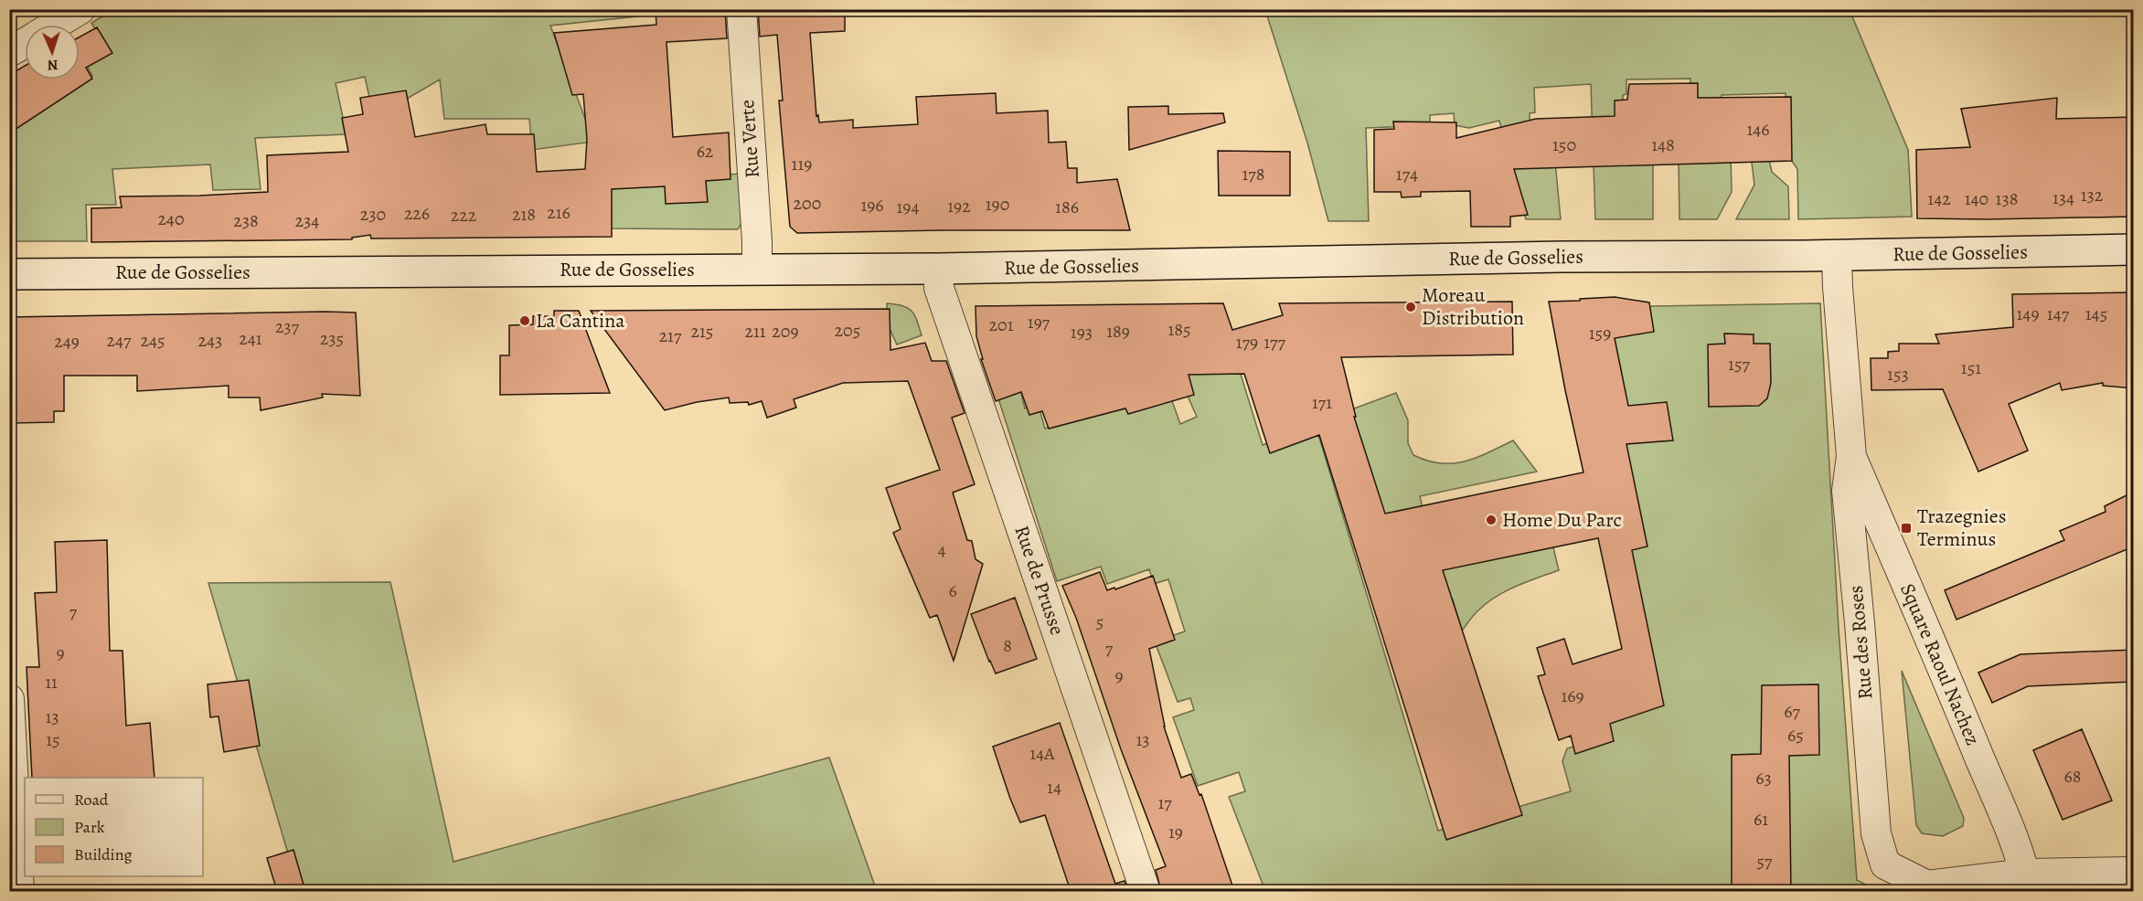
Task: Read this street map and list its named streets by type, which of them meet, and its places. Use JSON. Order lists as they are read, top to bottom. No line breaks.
{"streets":{"main road":["Rue de Gosselies"],"street":["Rue Verte","Rue de Prusse","Rue des Roses","Square Raoul Nachez"]},"crossings":[["Rue Verte","Rue de Gosselies"],["Rue de Gosselies","Rue de Prusse"],["Rue de Gosselies","Rue des Roses"],["Rue des Roses","Square Raoul Nachez"]],"places":{"other":["Moreau Distribution","La Cantina","Home Du Parc"],"transit":["Trazegnies Terminus"]},"house_numbers":["146","150","148","62","119","178","174","132","134","142","140","138","200","190","196","192","194","186","216","226","230","218","222","240","238","234","149","147","145","197","201","237","185","205","215","211","209","189","193","159","217","241","235","247","245","243","249","179","177","157","151","153","171","4","6","7","5","8","7","9","9","11","169","67","13","65","15","13","14A","68","63","14","17","61","19","57"],"legend":["Road","Park","Building"],"north":"bottom"}
